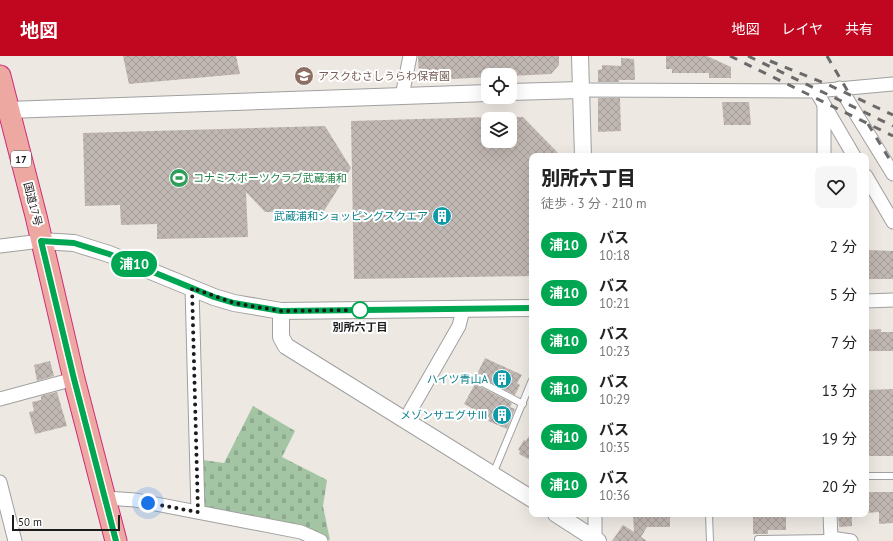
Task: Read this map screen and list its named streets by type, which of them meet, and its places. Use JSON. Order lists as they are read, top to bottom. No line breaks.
{"streets":{"highway":["17","国道17号"]},"places":{"school or university":["アスクむさしうらわ保育園"],"sports":["コナミスポーツクラブ武蔵浦和"],"building":["武蔵浦和ショッピングスクエア","ハイツ青山A","メゾンサエグサⅢ"],"other":["別所六丁目"]},"lines":["bus line 浦10"],"scale_bar":"50 m","page":{"header":"地図","nav":["地図","レイヤ","共有"],"on_map":"浦10","heading":["別所六丁目","徒歩 · 3 分 · 210 m"],"list":[{"mark":"浦10","name":"バス","note":"10:18","value":"2 分"},{"mark":"浦10","name":"バス","note":"10:21","value":"5 分"},{"mark":"浦10","name":"バス","note":"10:23","value":"7 分"},{"mark":"浦10","name":"バス","note":"10:29","value":"13 分"},{"mark":"浦10","name":"バス","note":"10:35","value":"19 分"},{"mark":"浦10","name":"バス","note":"10:36","value":"20 分"}],"scale":"50 m"}}
